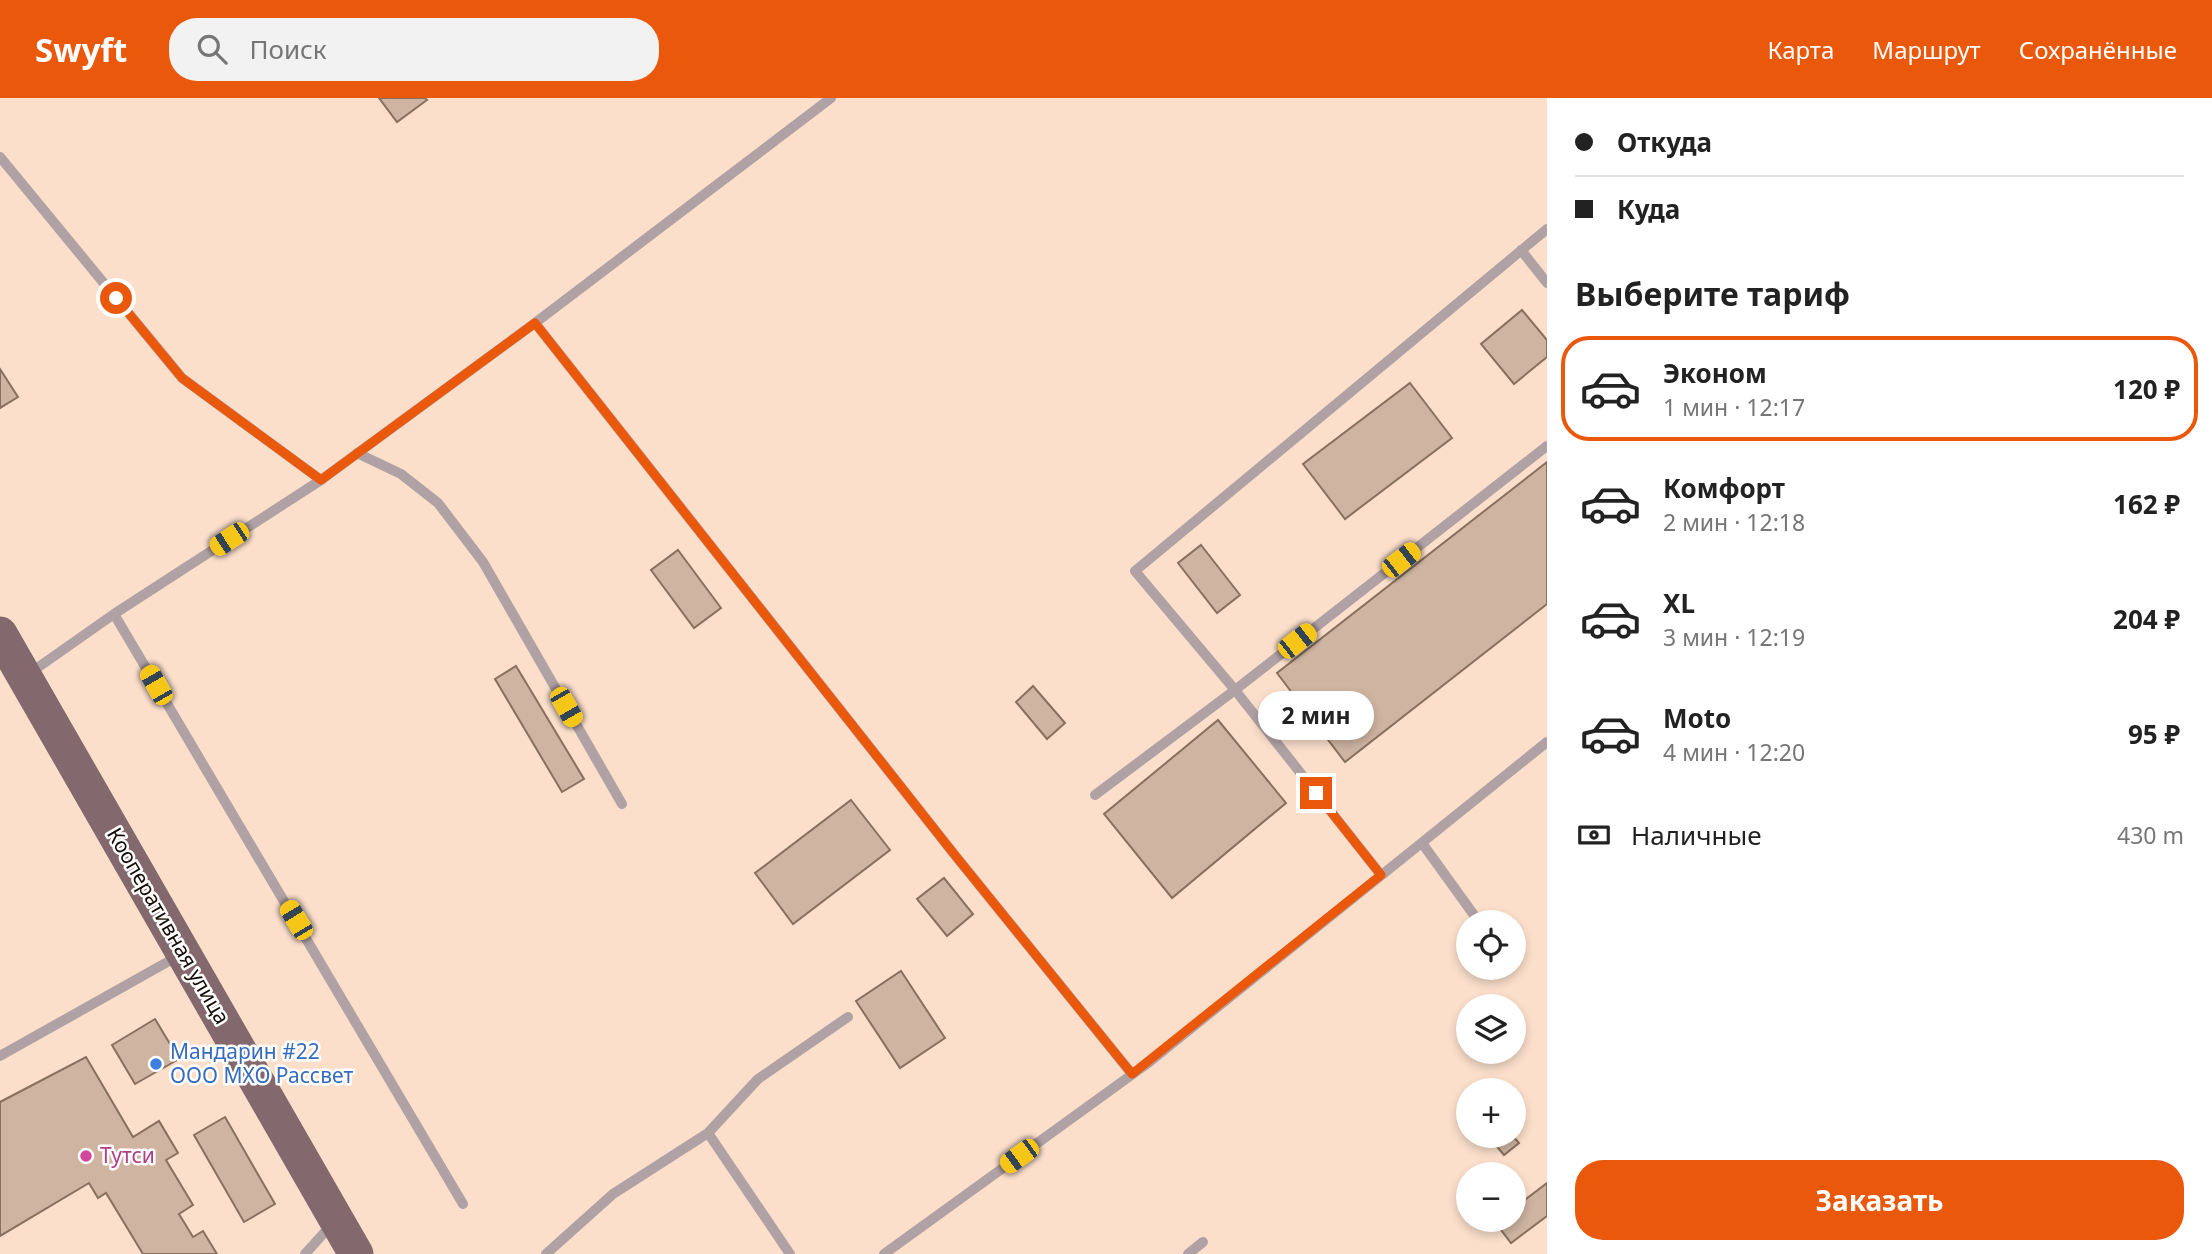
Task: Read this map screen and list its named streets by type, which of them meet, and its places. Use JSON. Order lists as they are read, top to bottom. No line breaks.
{"streets":{"main road":["Кооперативная улица"]},"places":["Мандарин #22 ООО МХО Рассвет","Тутси"],"page":{"header":"Swyft","search":"Поиск","nav":["Карта","Маршрут","Сохранённые"],"banner":["Откуда","Куда"],"heading":"Выберите тариф","list":[{"name":"Эконом","note":"1 мин · 12:17","value":"120 ₽"},{"name":"Комфорт","note":"2 мин · 12:18","value":"162 ₽"},{"name":"XL","note":"3 мин · 12:19","value":"204 ₽"},{"name":"Moto","note":"4 мин · 12:20","value":"95 ₽"}],"bubble":"2 мин","pay":["Наличные","430 m"],"map_buttons":["+","−"],"buttons":"Заказать"}}
